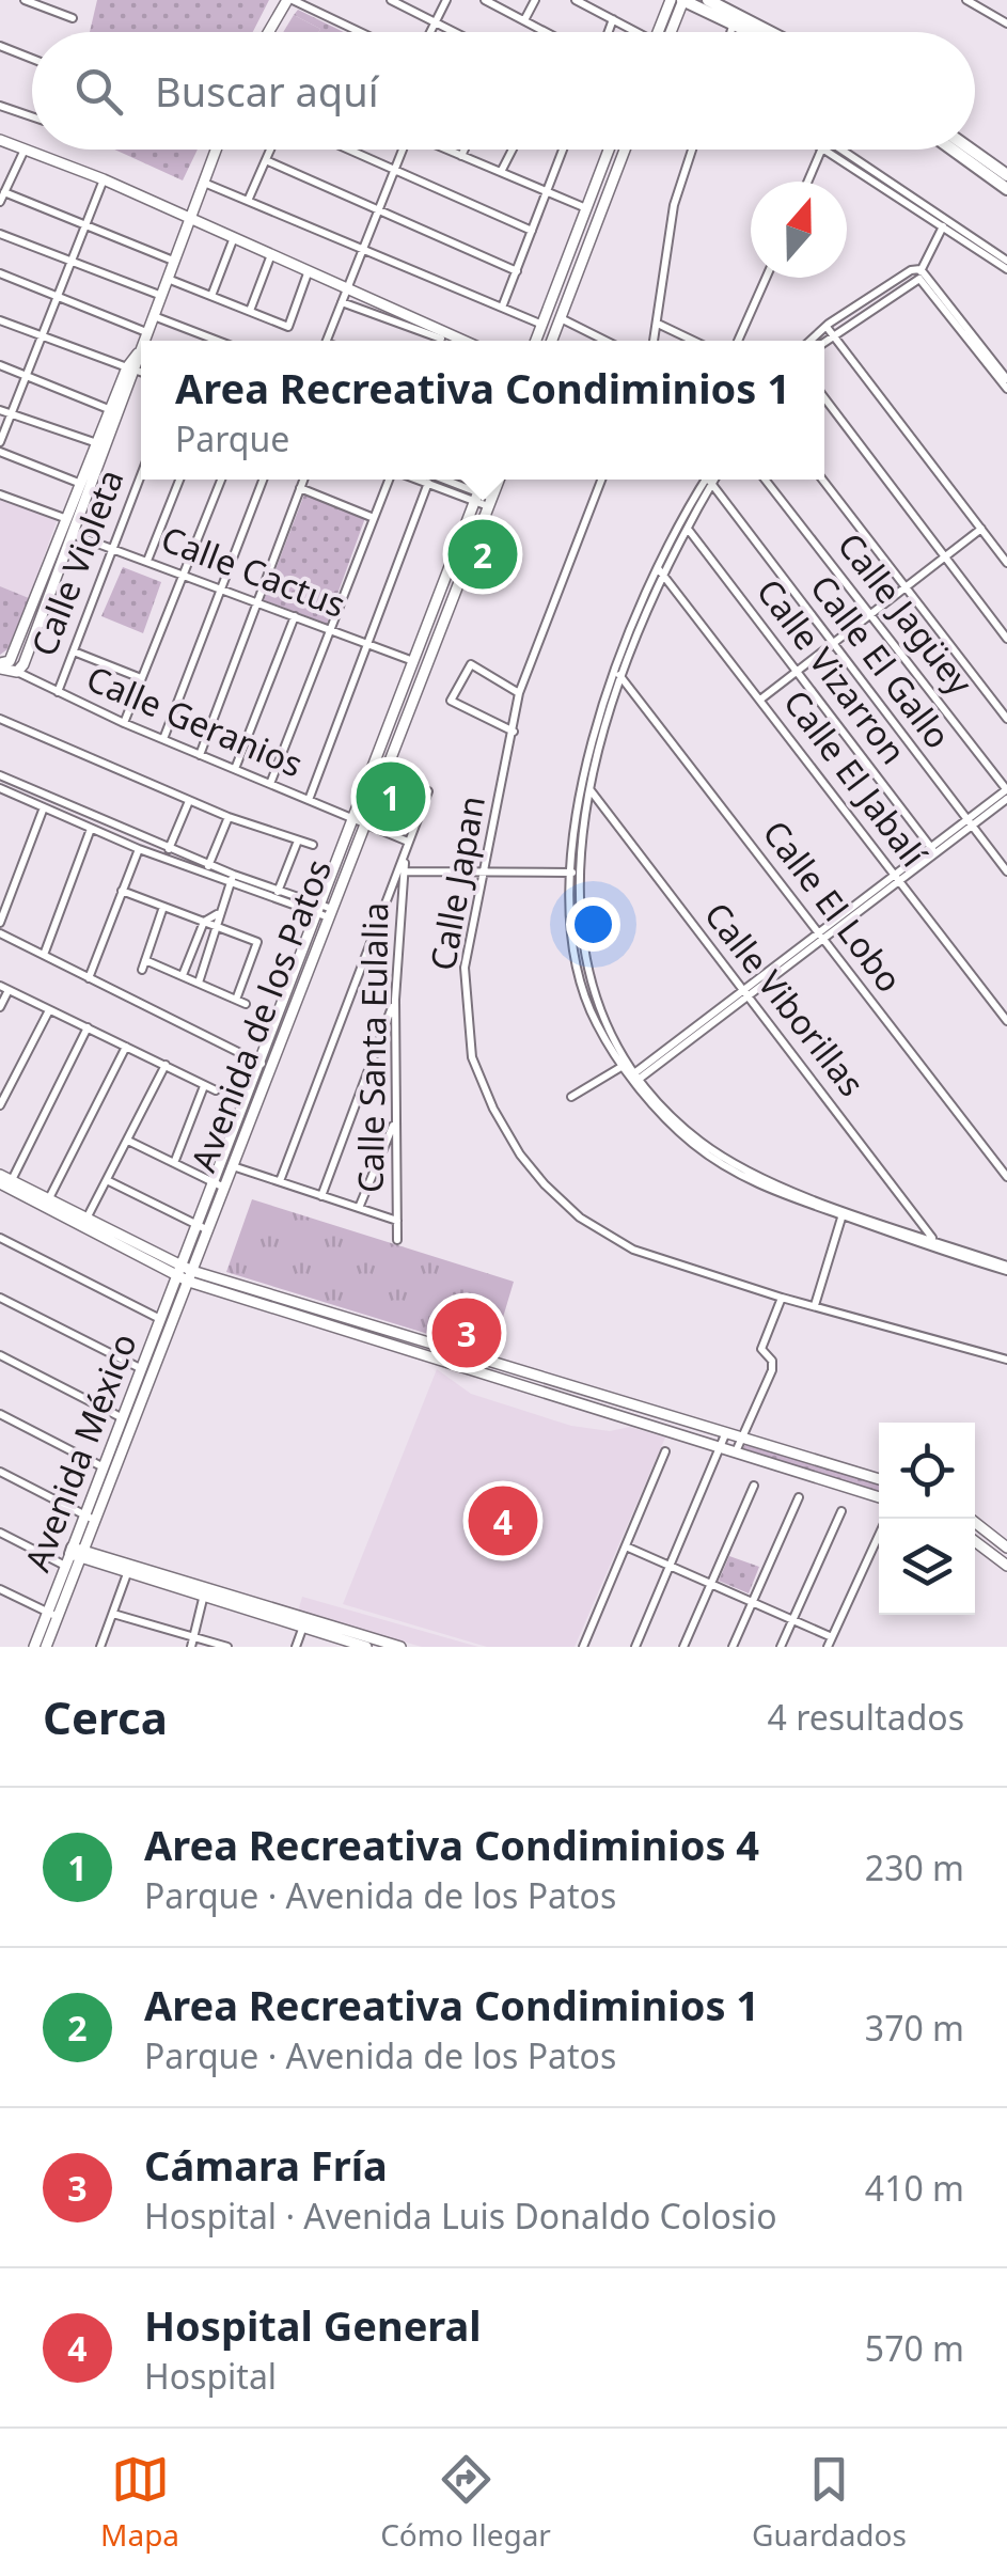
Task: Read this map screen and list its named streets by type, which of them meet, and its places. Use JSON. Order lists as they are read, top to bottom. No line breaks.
{"streets":{"street":["Calle Violeta","Calle Cactus","Calle Jagüey","Calle El Gallo","Calle Vizarron","Calle Geranios","Calle El Jabalí","Calle Japan","Calle El Lobo","Calle Viborillas","Avenida de los Patos","Calle Santa Eulalia","Avenida México"]},"crossings":[["Calle Violeta","Calle Cactus"],["Calle Violeta","Calle Geranios"],["Calle Cactus","Avenida de los Patos"],["Calle Geranios","Avenida de los Patos"],["Calle Geranios","Calle Santa Eulalia"],["Avenida de los Patos","Avenida México"]],"north":"top","page":{"search":"Buscar aquí","popup":["Area Recreativa Condiminios 1","Parque"],"pins":["2","1","3","4"],"heading":["Cerca","4 resultados"],"list":[{"mark":"1","name":"Area Recreativa Condiminios 4","note":"Parque · Avenida de los Patos","value":"230 m"},{"mark":"2","name":"Area Recreativa Condiminios 1","note":"Parque · Avenida de los Patos","value":"370 m"},{"mark":"3","name":"Cámara Fría","note":"Hospital · Avenida Luis Donaldo Colosio","value":"410 m"},{"mark":"4","name":"Hospital General","note":"Hospital","value":"570 m"}],"nav":["Mapa","Cómo llegar","Guardados"]}}
